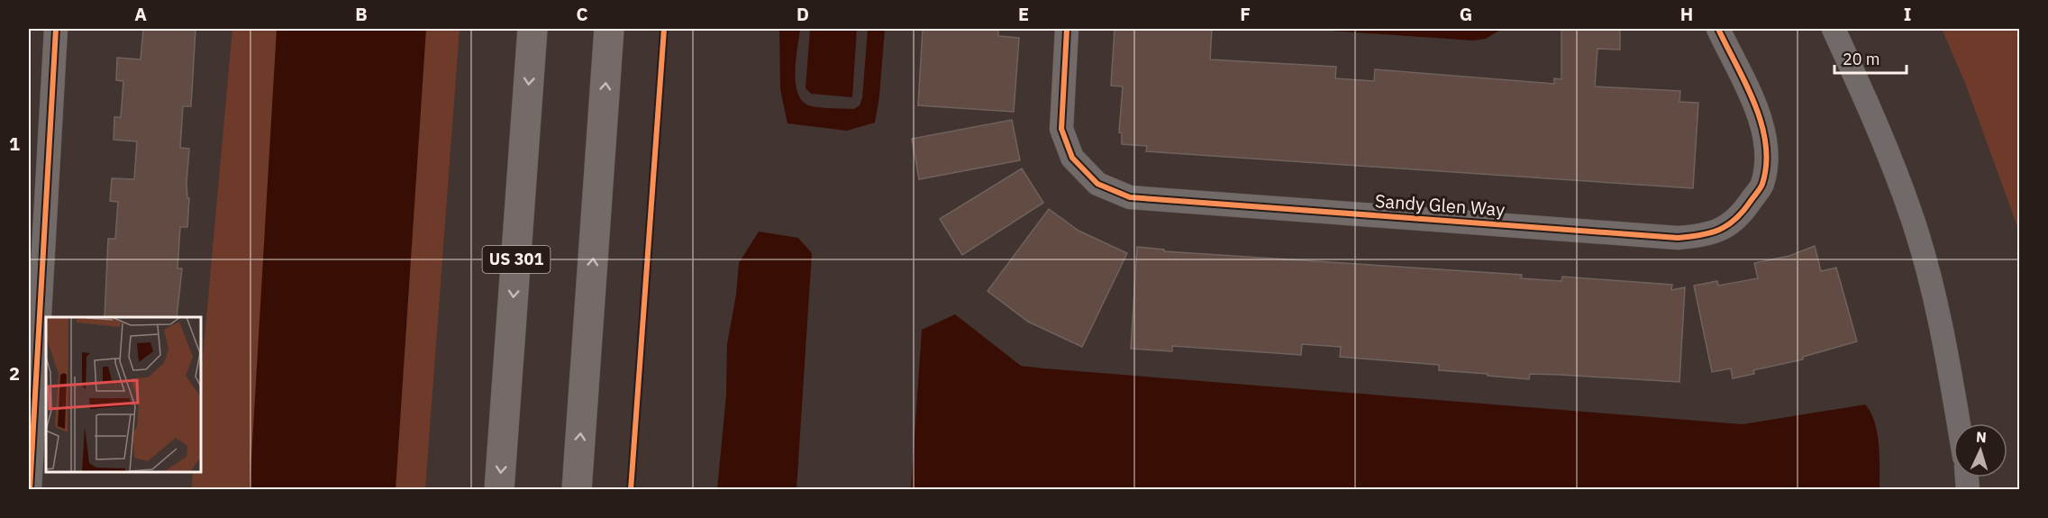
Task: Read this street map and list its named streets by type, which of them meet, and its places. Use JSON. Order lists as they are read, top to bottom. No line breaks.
{"streets":{"main road":["US 301"],"street":["Sandy Glen Way"]},"scale_bar":"20 m","north":"top","grid":{"columns":["A","B","C","D","E","F","G","H","I"],"rows":["1","2"]}}
